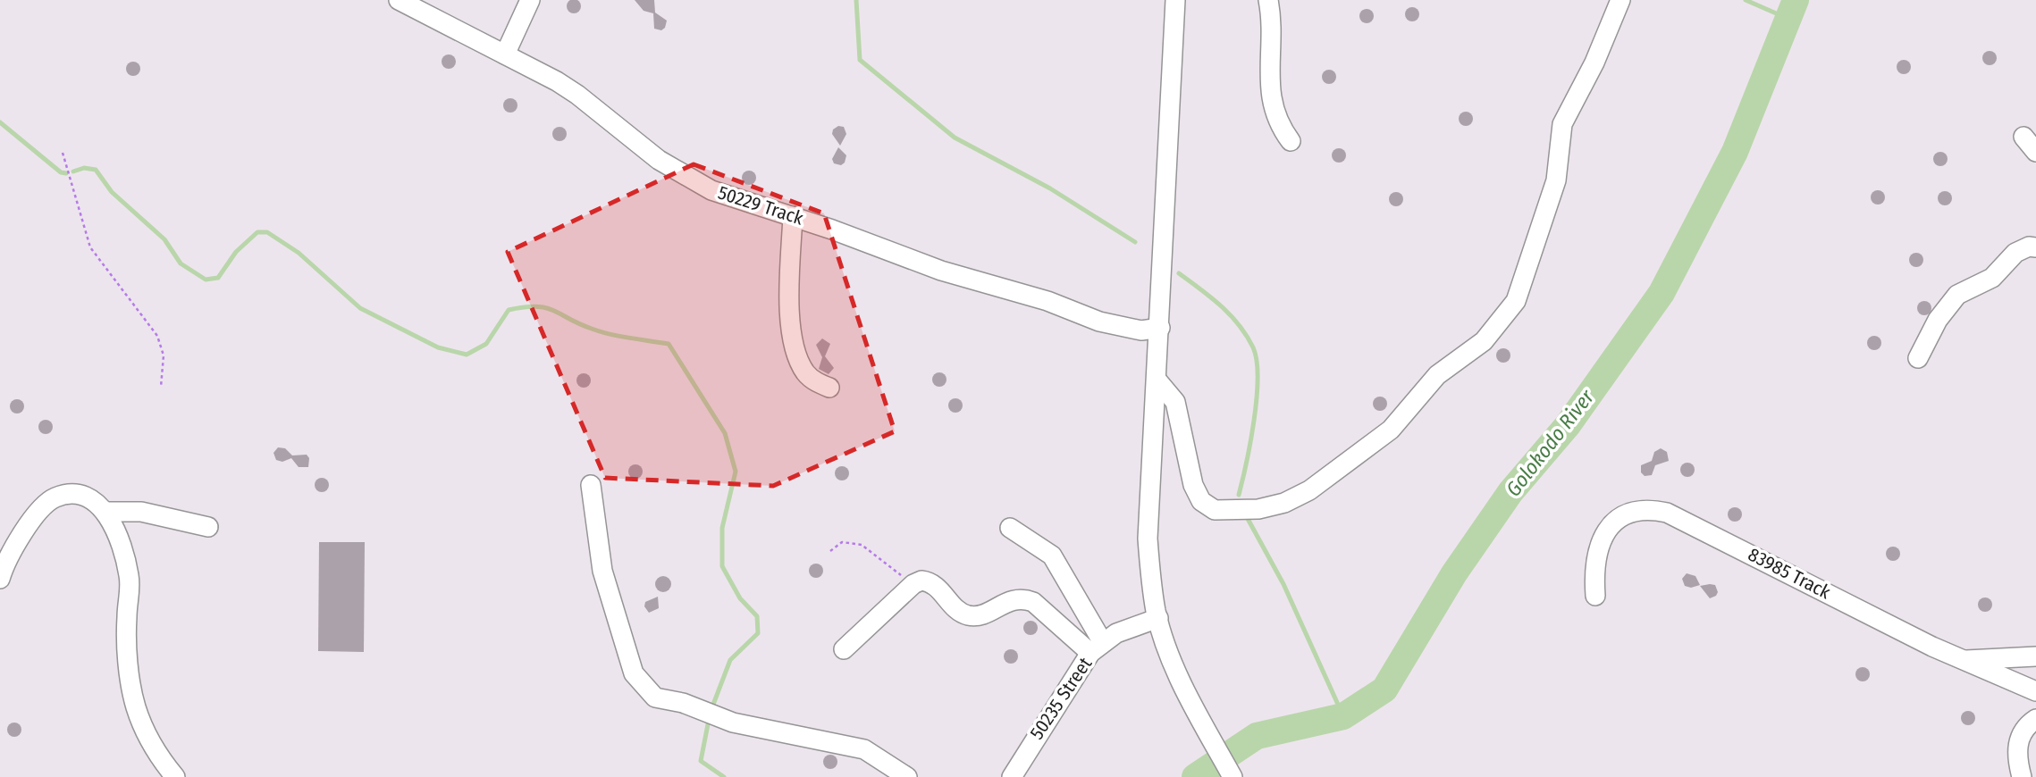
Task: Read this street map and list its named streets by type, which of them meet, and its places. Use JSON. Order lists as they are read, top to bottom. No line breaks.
{"streets":{"street":["50229 Track","83985 Track","50235 Street"]},"water":["Golokodo River"]}
